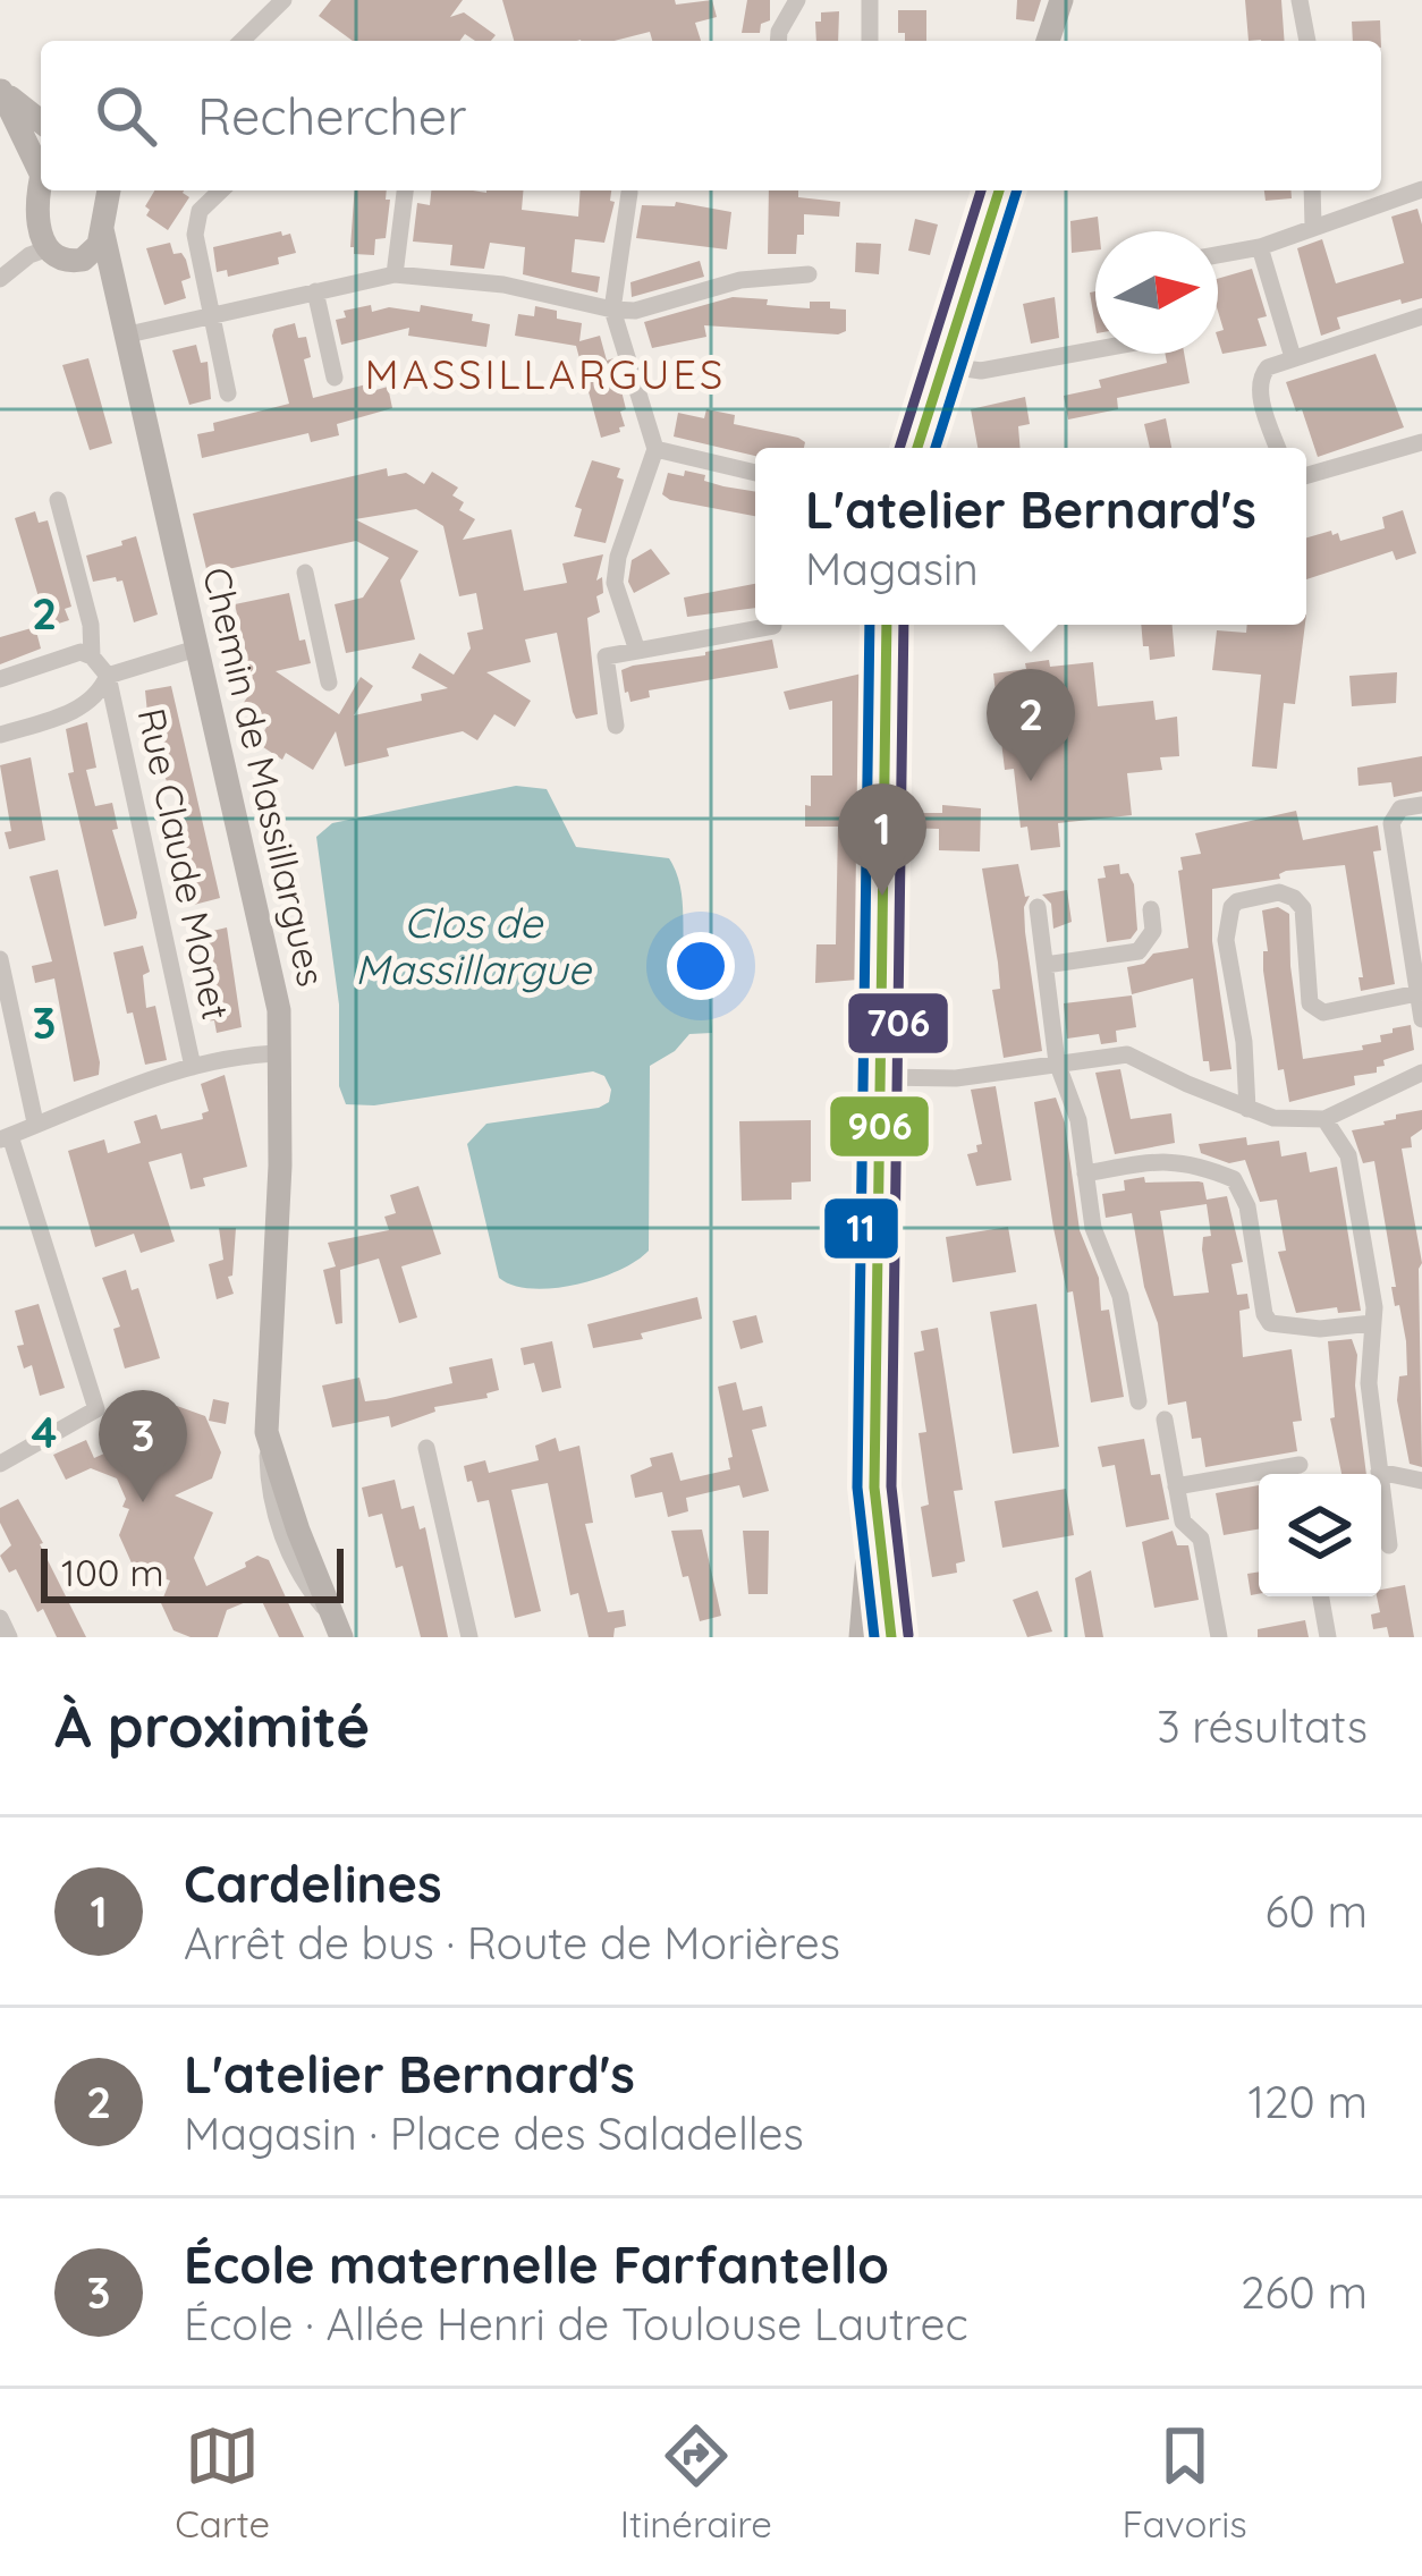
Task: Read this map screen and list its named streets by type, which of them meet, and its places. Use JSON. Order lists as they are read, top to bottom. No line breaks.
{"streets":{"street":["Chemin de Massillargues","Rue Claude Monet"]},"districts":["MASSILLARGUES"],"water":["Clos de Massillargue"],"lines":["transit line 906","transit line 11","transit line 706"],"scale_bar":"100 m","north":"right","page":{"search":"Rechercher","popup":["L'atelier Bernard's","Magasin"],"pins":["2","1","3"],"scale":"100 m","heading":["À proximité","3 résultats"],"list":[{"mark":"1","name":"Cardelines","note":"Arrêt de bus · Route de Morières","value":"60 m"},{"mark":"2","name":"L'atelier Bernard's","note":"Magasin · Place des Saladelles","value":"120 m"},{"mark":"3","name":"École maternelle Farfantello","note":"École · Allée Henri de Toulouse Lautrec","value":"260 m"}],"nav":["Carte","Itinéraire","Favoris"]},"grid":{"rows":["2","3","4"]}}
